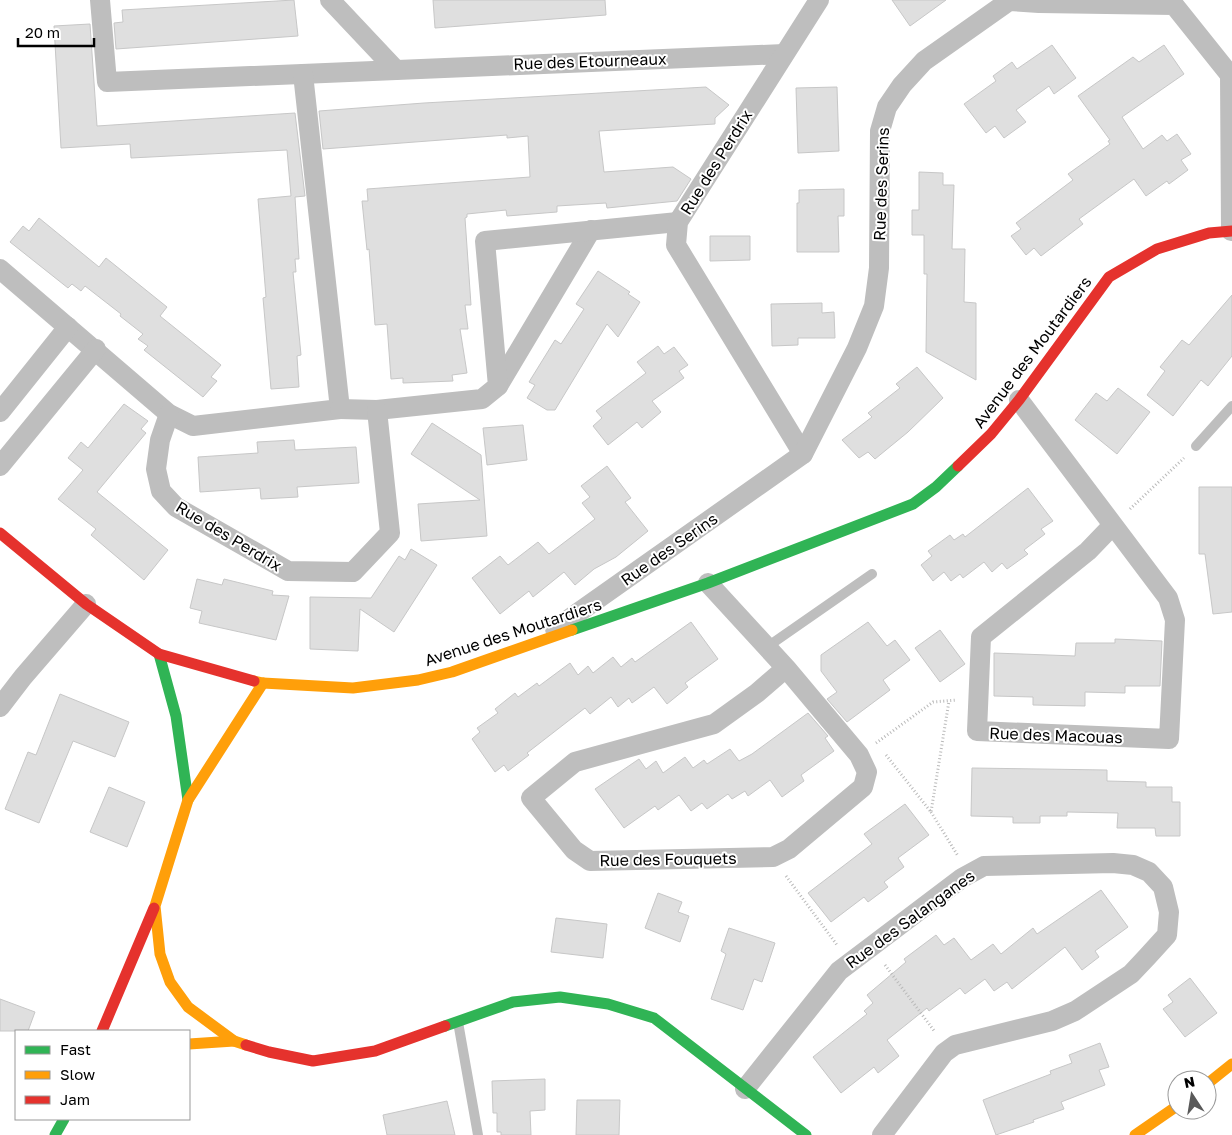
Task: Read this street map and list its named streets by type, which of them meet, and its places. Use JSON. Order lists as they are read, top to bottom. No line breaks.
{"streets":{"street":["Rue des Etourneaux","Rue des Perdrix","Rue des Serins","Avenue des Moutardiers","Rue des Macouas","Rue des Fouquets","Rue des Salanganes"]},"crossings":[["Rue des Etourneaux","Rue des Perdrix"],["Rue des Serins","Avenue des Moutardiers"],["Avenue des Moutardiers","Rue des Macouas"],["Avenue des Moutardiers","Rue des Fouquets"]],"legend":["Fast","Slow","Jam"],"scale_bar":"20 m","north":"top"}
